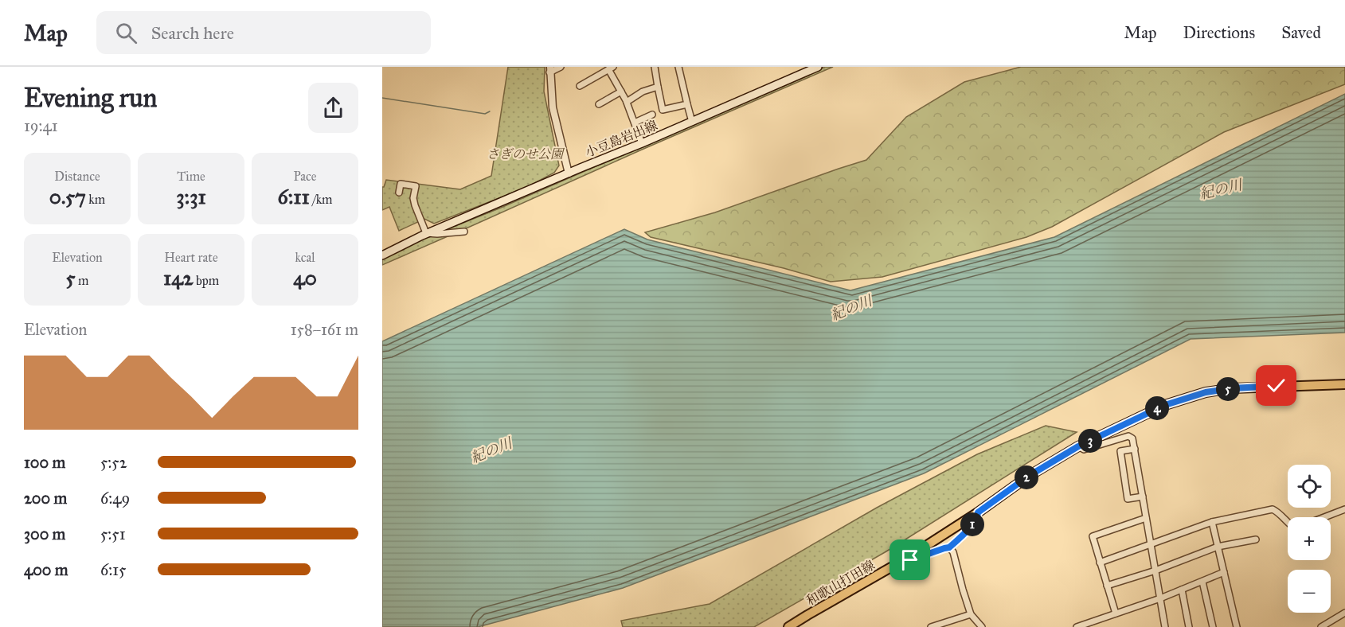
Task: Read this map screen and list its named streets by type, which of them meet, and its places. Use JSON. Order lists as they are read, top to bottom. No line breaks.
{"streets":{"main road":["小豆島岩出線","和歌山打田線"]},"water":["紀の川"],"parks":["さぎのせ公園"],"page":{"header":"Map","search":"Search here","nav":["Map","Directions","Saved"],"heading":["Evening run","19:41"],"stats":[["Distance","0.57 km"],["Time","3:31"],["Pace","6:11 /km"],["Elevation","5 m"],["Heart rate","142 bpm"],["kcal","40"]],"chart":["Elevation","158–161 m"],"pins":["5","4","3","2","1"],"list":[{"name":"100 m","note":"5:52"},{"name":"200 m","note":"6:49"},{"name":"300 m","note":"5:51"},{"name":"400 m","note":"6:15"}],"map_buttons":["+","−"]}}
